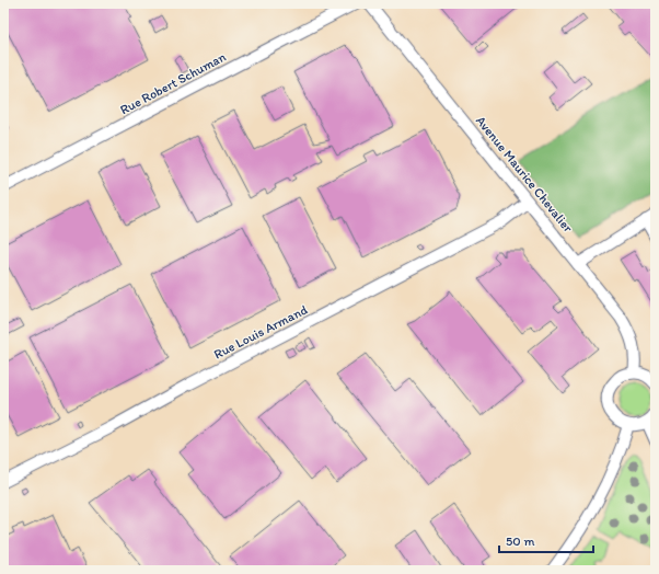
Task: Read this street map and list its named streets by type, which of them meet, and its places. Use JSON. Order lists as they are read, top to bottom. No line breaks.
{"streets":{"street":["Rue Robert Schuman","Avenue Maurice Chevalier","Rue Louis Armand"]},"crossings":[["Avenue Maurice Chevalier","Rue Louis Armand"]],"scale_bar":"50 m"}
